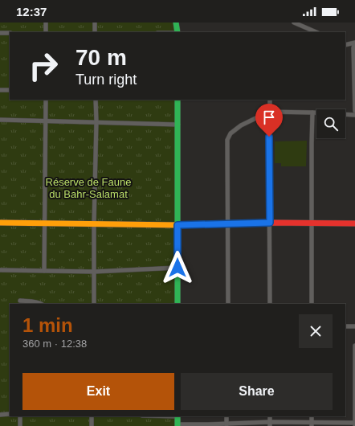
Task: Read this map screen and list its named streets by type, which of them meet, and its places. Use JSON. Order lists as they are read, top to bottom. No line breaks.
{"parks":["Réserve de Faune du Bahr-Salamat"],"page":{"status":"12:37","turn":["70 m","Turn right"],"heading":["1 min","360 m · 12:38"],"buttons":["Exit","Share"]}}
